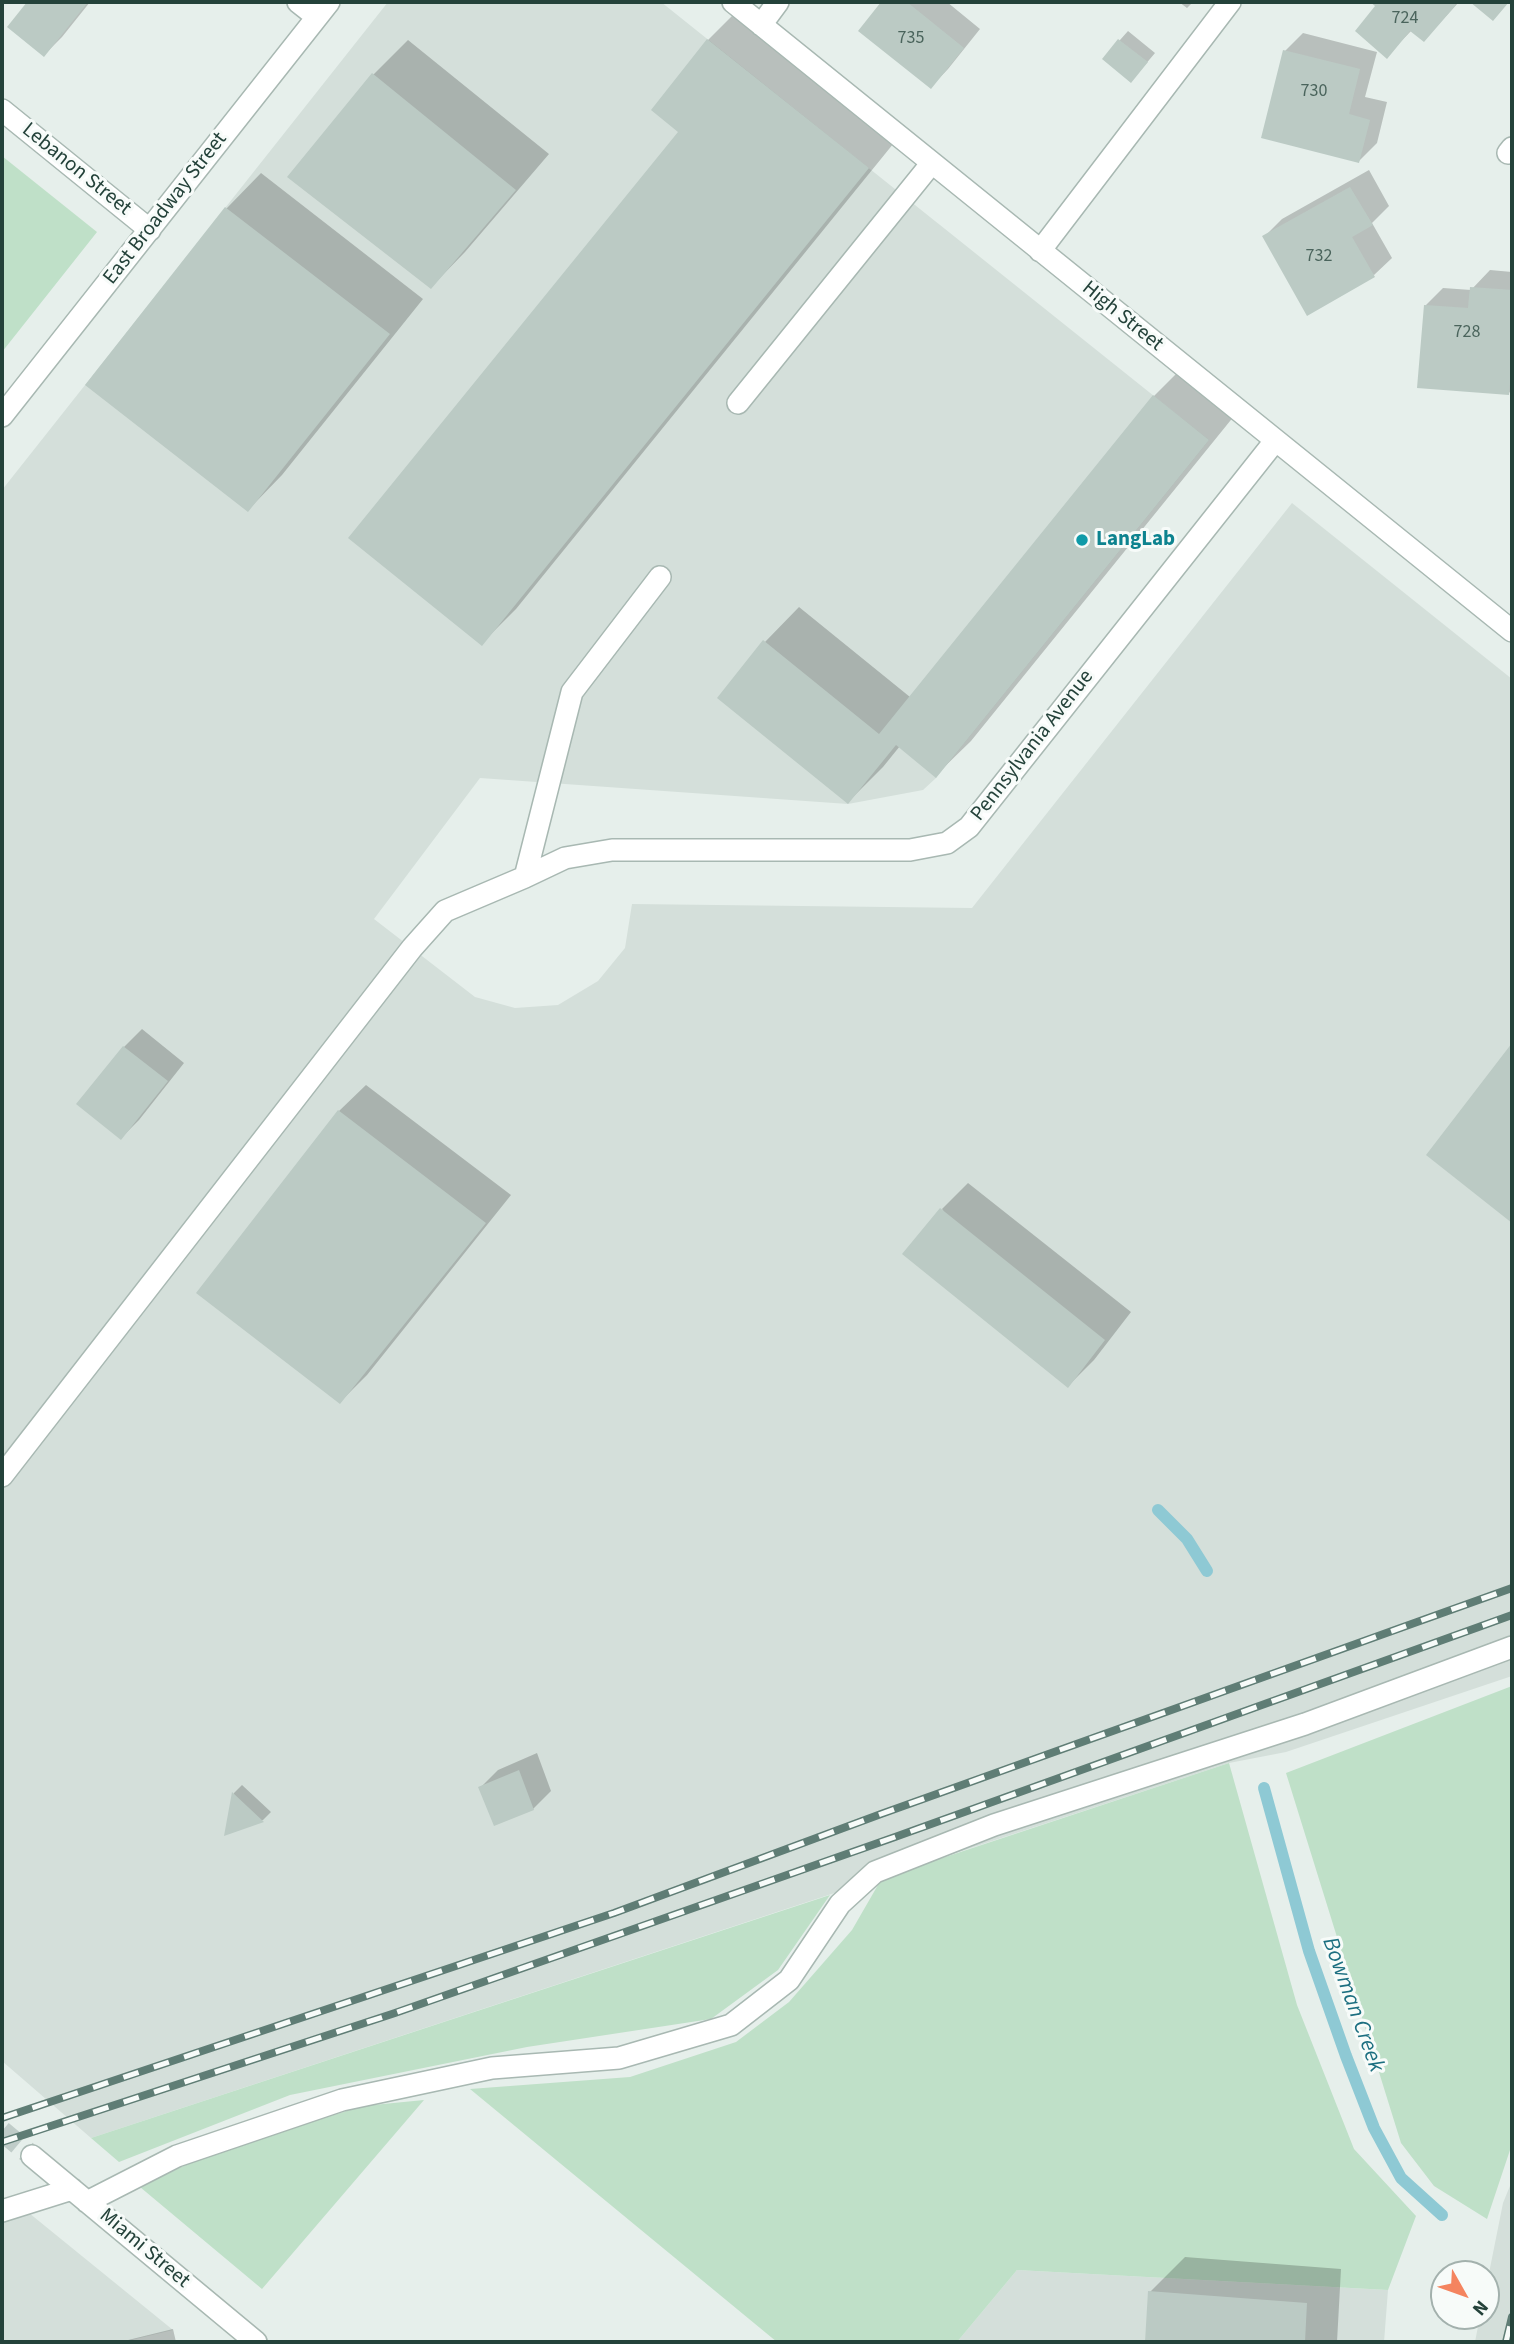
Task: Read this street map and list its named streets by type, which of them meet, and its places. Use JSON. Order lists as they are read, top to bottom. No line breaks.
{"streets":{"street":["Lebanon Street","East Broadway Street","High Street","Pennsylvania Avenue","Miami Street"]},"crossings":[["Lebanon Street","East Broadway Street"],["High Street","Pennsylvania Avenue"]],"water":["Bowman Creek"],"places":["LangLab"],"house_numbers":["724","735","730","732","728"],"north":"bottom right"}
